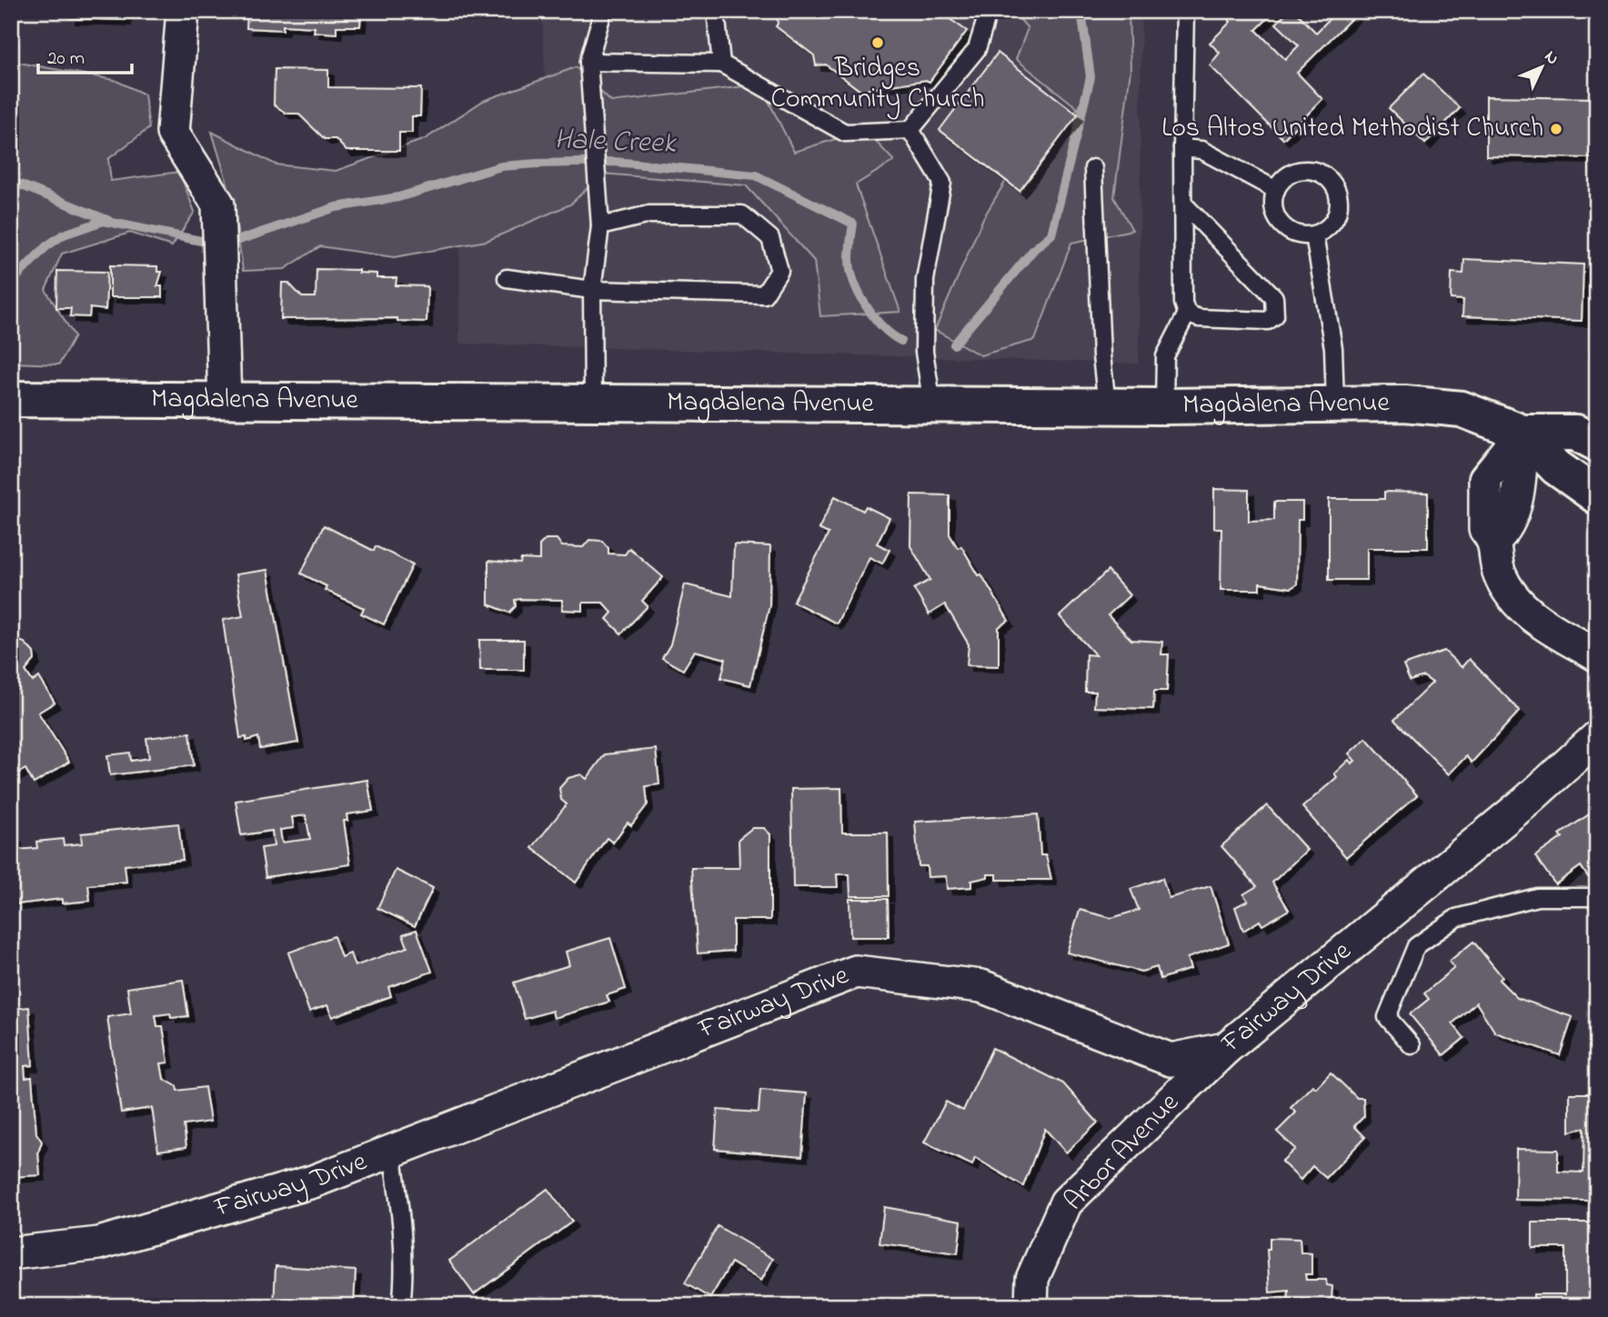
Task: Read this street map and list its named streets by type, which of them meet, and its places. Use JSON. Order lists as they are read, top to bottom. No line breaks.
{"streets":{"main road":["Magdalena Avenue"],"street":["Fairway Drive","Arbor Avenue"]},"crossings":[["Fairway Drive","Arbor Avenue"]],"water":["Hale Creek"],"places":["Bridges Community Church","Los Altos United Methodist Church"],"scale_bar":"20 m","north":"top right"}
